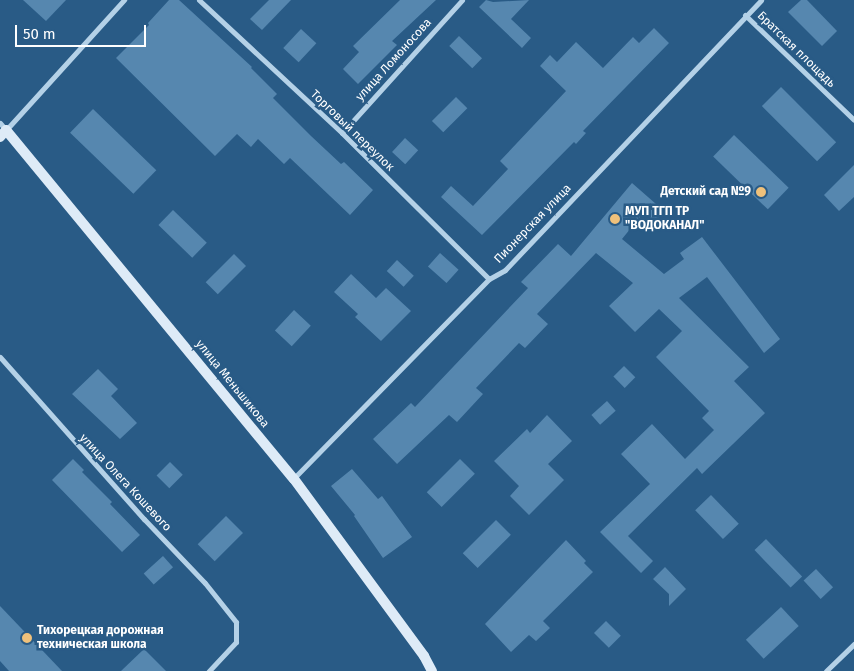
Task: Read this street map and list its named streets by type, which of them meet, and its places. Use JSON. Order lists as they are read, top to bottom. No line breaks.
{"streets":{"street":["Братская площадь","улица Ломоносова","Торговый переулок","Пионерская улица","улица Меньшикова","улица Олега Кошевого"]},"crossings":[["Братская площадь","Пионерская улица"],["улица Ломоносова","Торговый переулок"],["Торговый переулок","Пионерская улица"],["Пионерская улица","улица Меньшикова"]],"places":["Детский сад №9","МУП ТГП ТР \"ВОДОКАНАЛ\"","Тихорецкая дорожная техническая школа"],"scale_bar":"50 m"}
